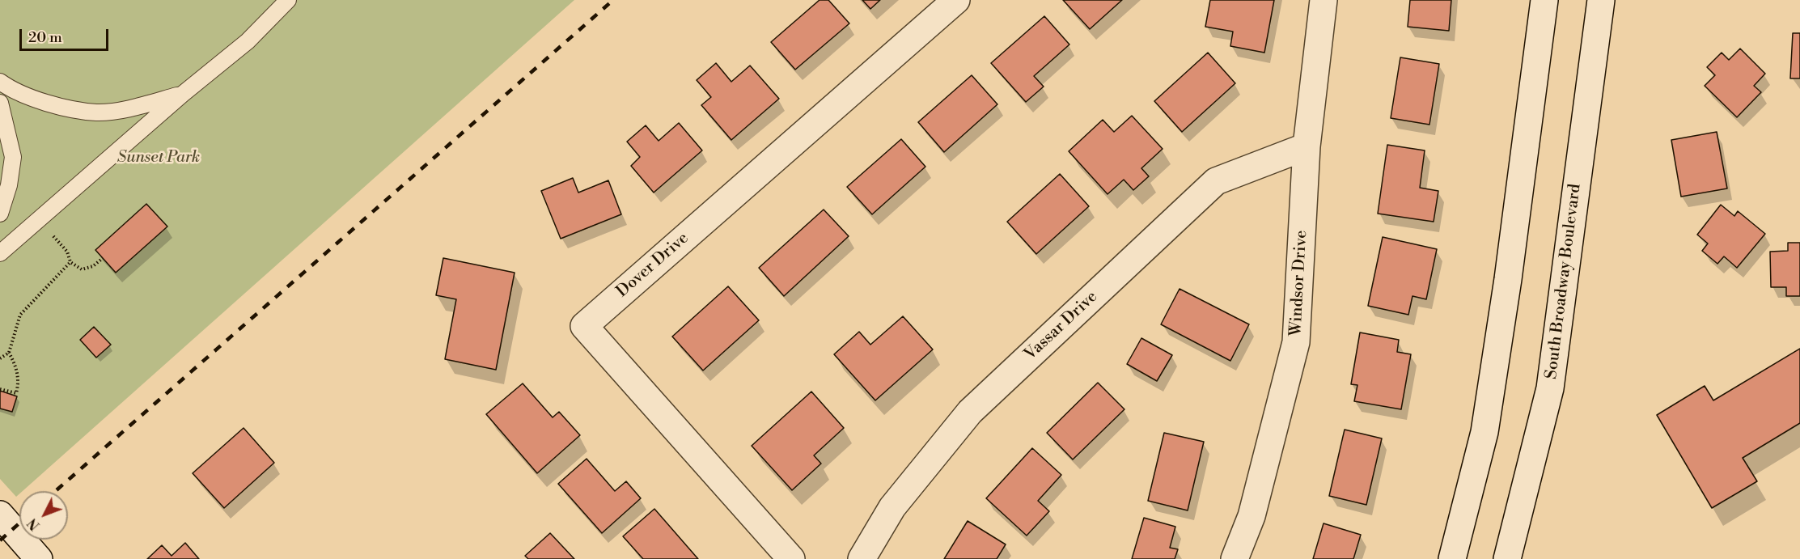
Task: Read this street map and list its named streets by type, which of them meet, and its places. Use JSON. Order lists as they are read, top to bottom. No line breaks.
{"streets":{"street":["Dover Drive","South Broadway Boulevard","Windsor Drive","Vassar Drive"]},"crossings":[["Windsor Drive","Vassar Drive"]],"parks":["Sunset Park"],"scale_bar":"20 m","north":"bottom left"}
